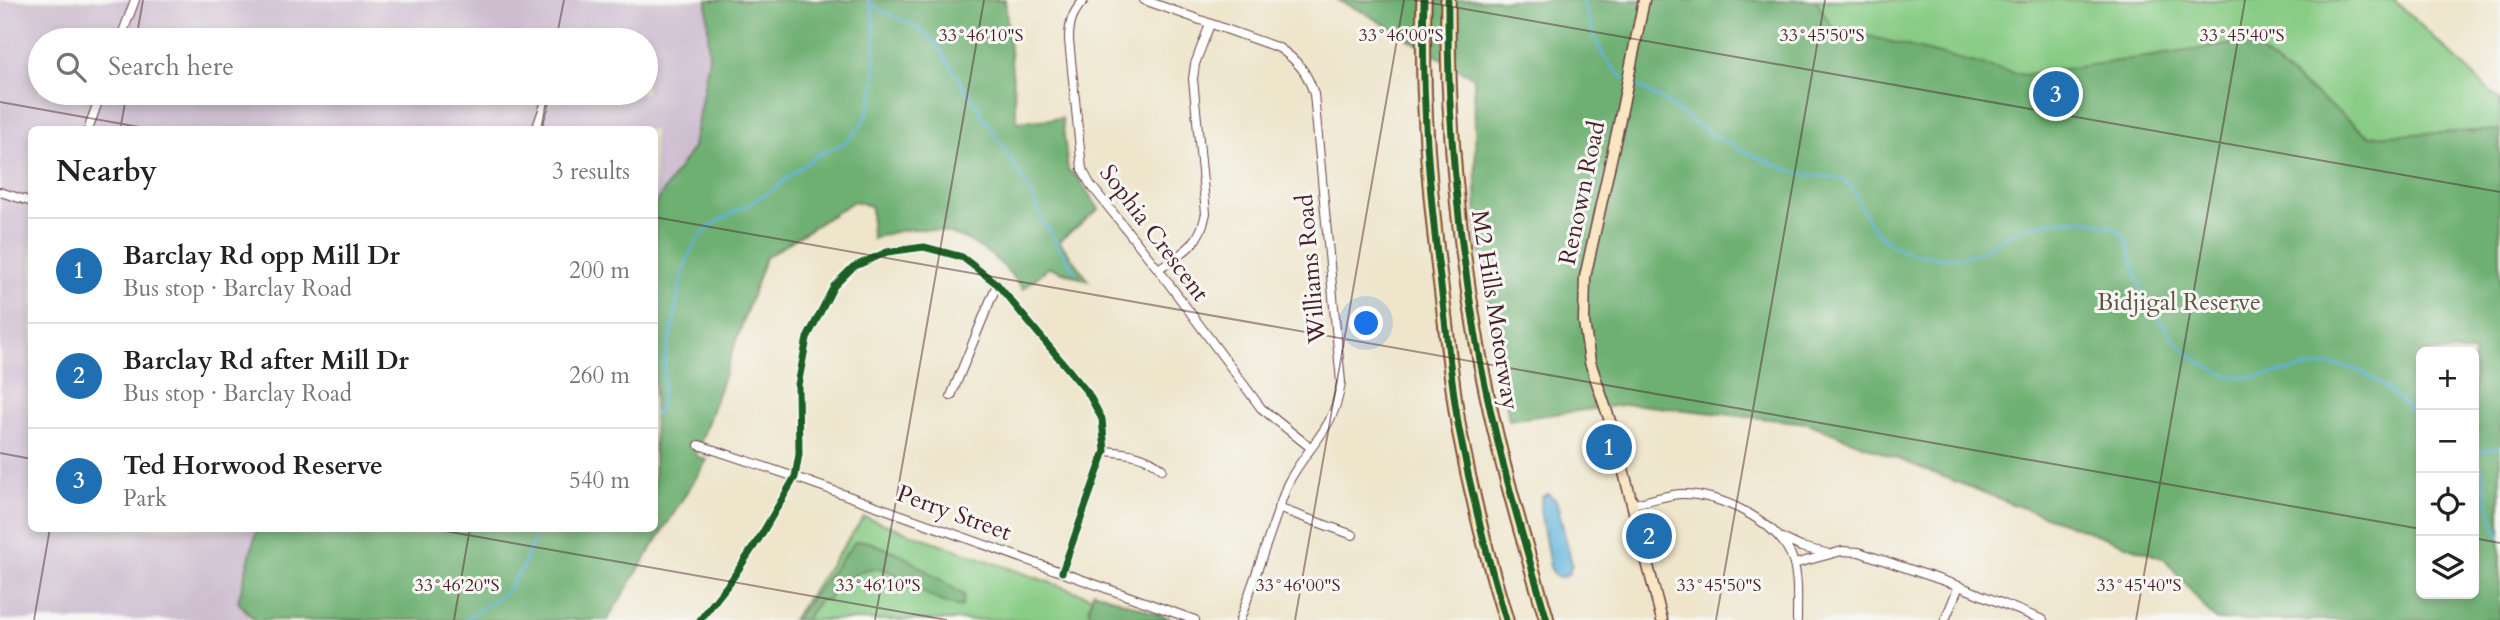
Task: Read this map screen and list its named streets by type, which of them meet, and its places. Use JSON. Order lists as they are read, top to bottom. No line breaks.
{"streets":{"highway":["M2 Hills Motorway"],"main road":["Renown Road"],"street":["Sophia Crescent","Williams Road","Perry Street"]},"crossings":[["Sophia Crescent","Williams Road"]],"parks":["Bidjigal Reserve"],"page":{"search":"Search here","pins":["3","1","2"],"heading":["Nearby","3 results"],"list":[{"mark":"1","name":"Barclay Rd opp Mill Dr","note":"Bus stop · Barclay Road","value":"200 m"},{"mark":"2","name":"Barclay Rd after Mill Dr","note":"Bus stop · Barclay Road","value":"260 m"},{"mark":"3","name":"Ted Horwood Reserve","note":"Park","value":"540 m"}],"map_buttons":["+","−"]},"coordinates":["33°46'10\"S","33°46'00\"S","33°45'50\"S","33°45'40\"S","33°46'20\"S"]}
